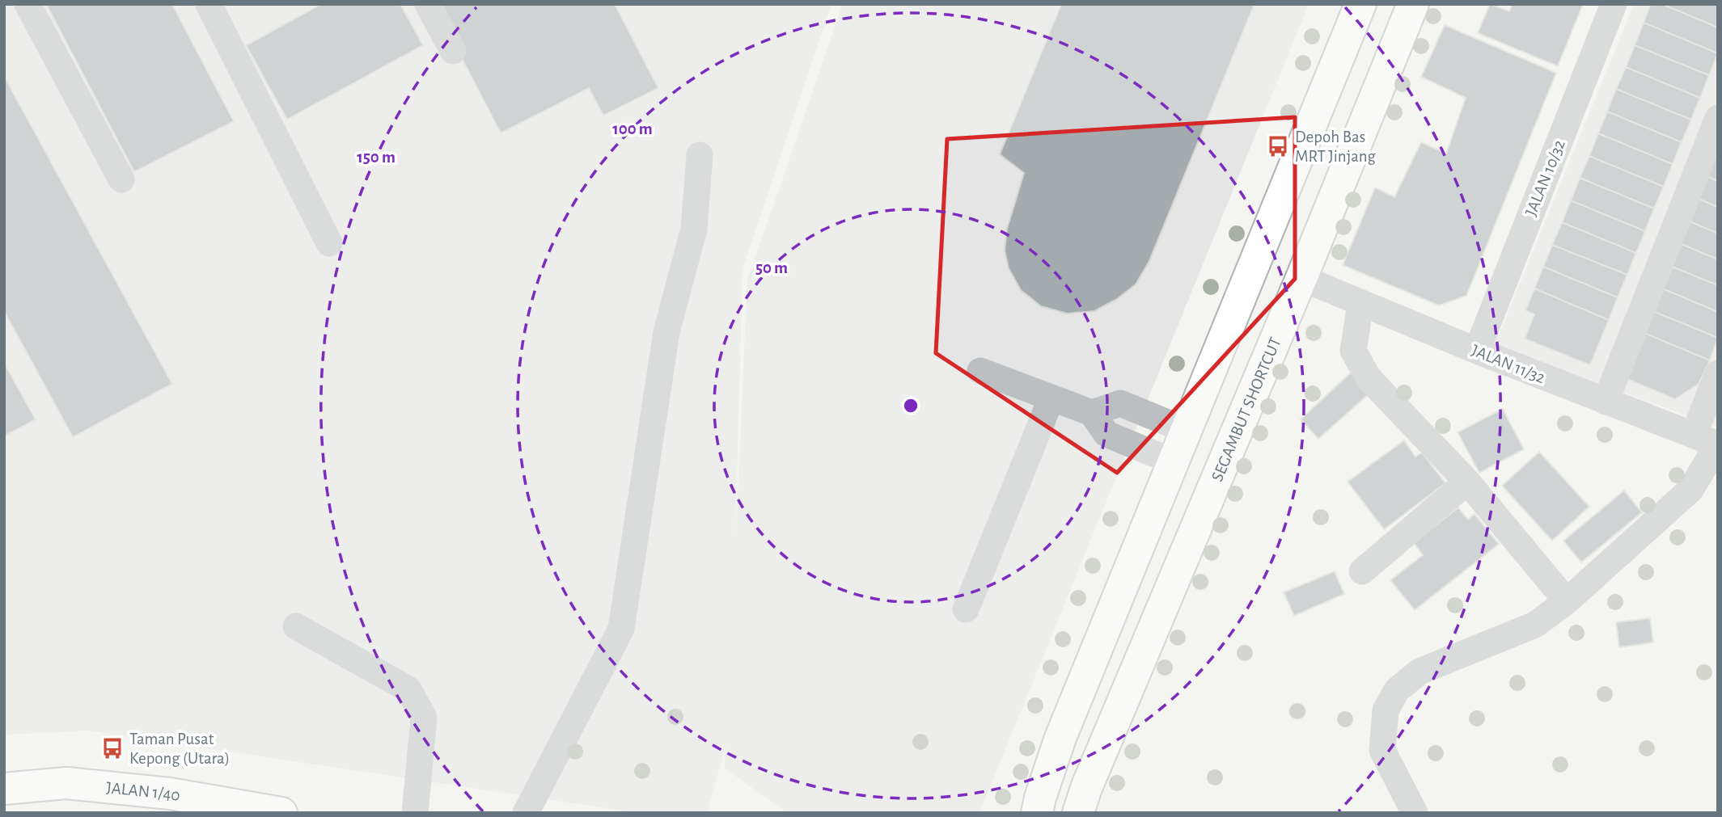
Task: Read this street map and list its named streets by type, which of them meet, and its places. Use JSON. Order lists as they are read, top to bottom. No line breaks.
{"streets":{"main road":["SEGAMBUT SHORTCUT","JALAN 1/40"],"street":["JALAN 10/32","JALAN 11/32"]},"crossings":[["JALAN 10/32","JALAN 11/32"],["JALAN 11/32","SEGAMBUT SHORTCUT"]],"places":{"bus stop":["Depoh Bas MRT Jinjang","Taman Pusat Kepong (Utara)"]},"rings":["100 m","150 m","50 m"]}
